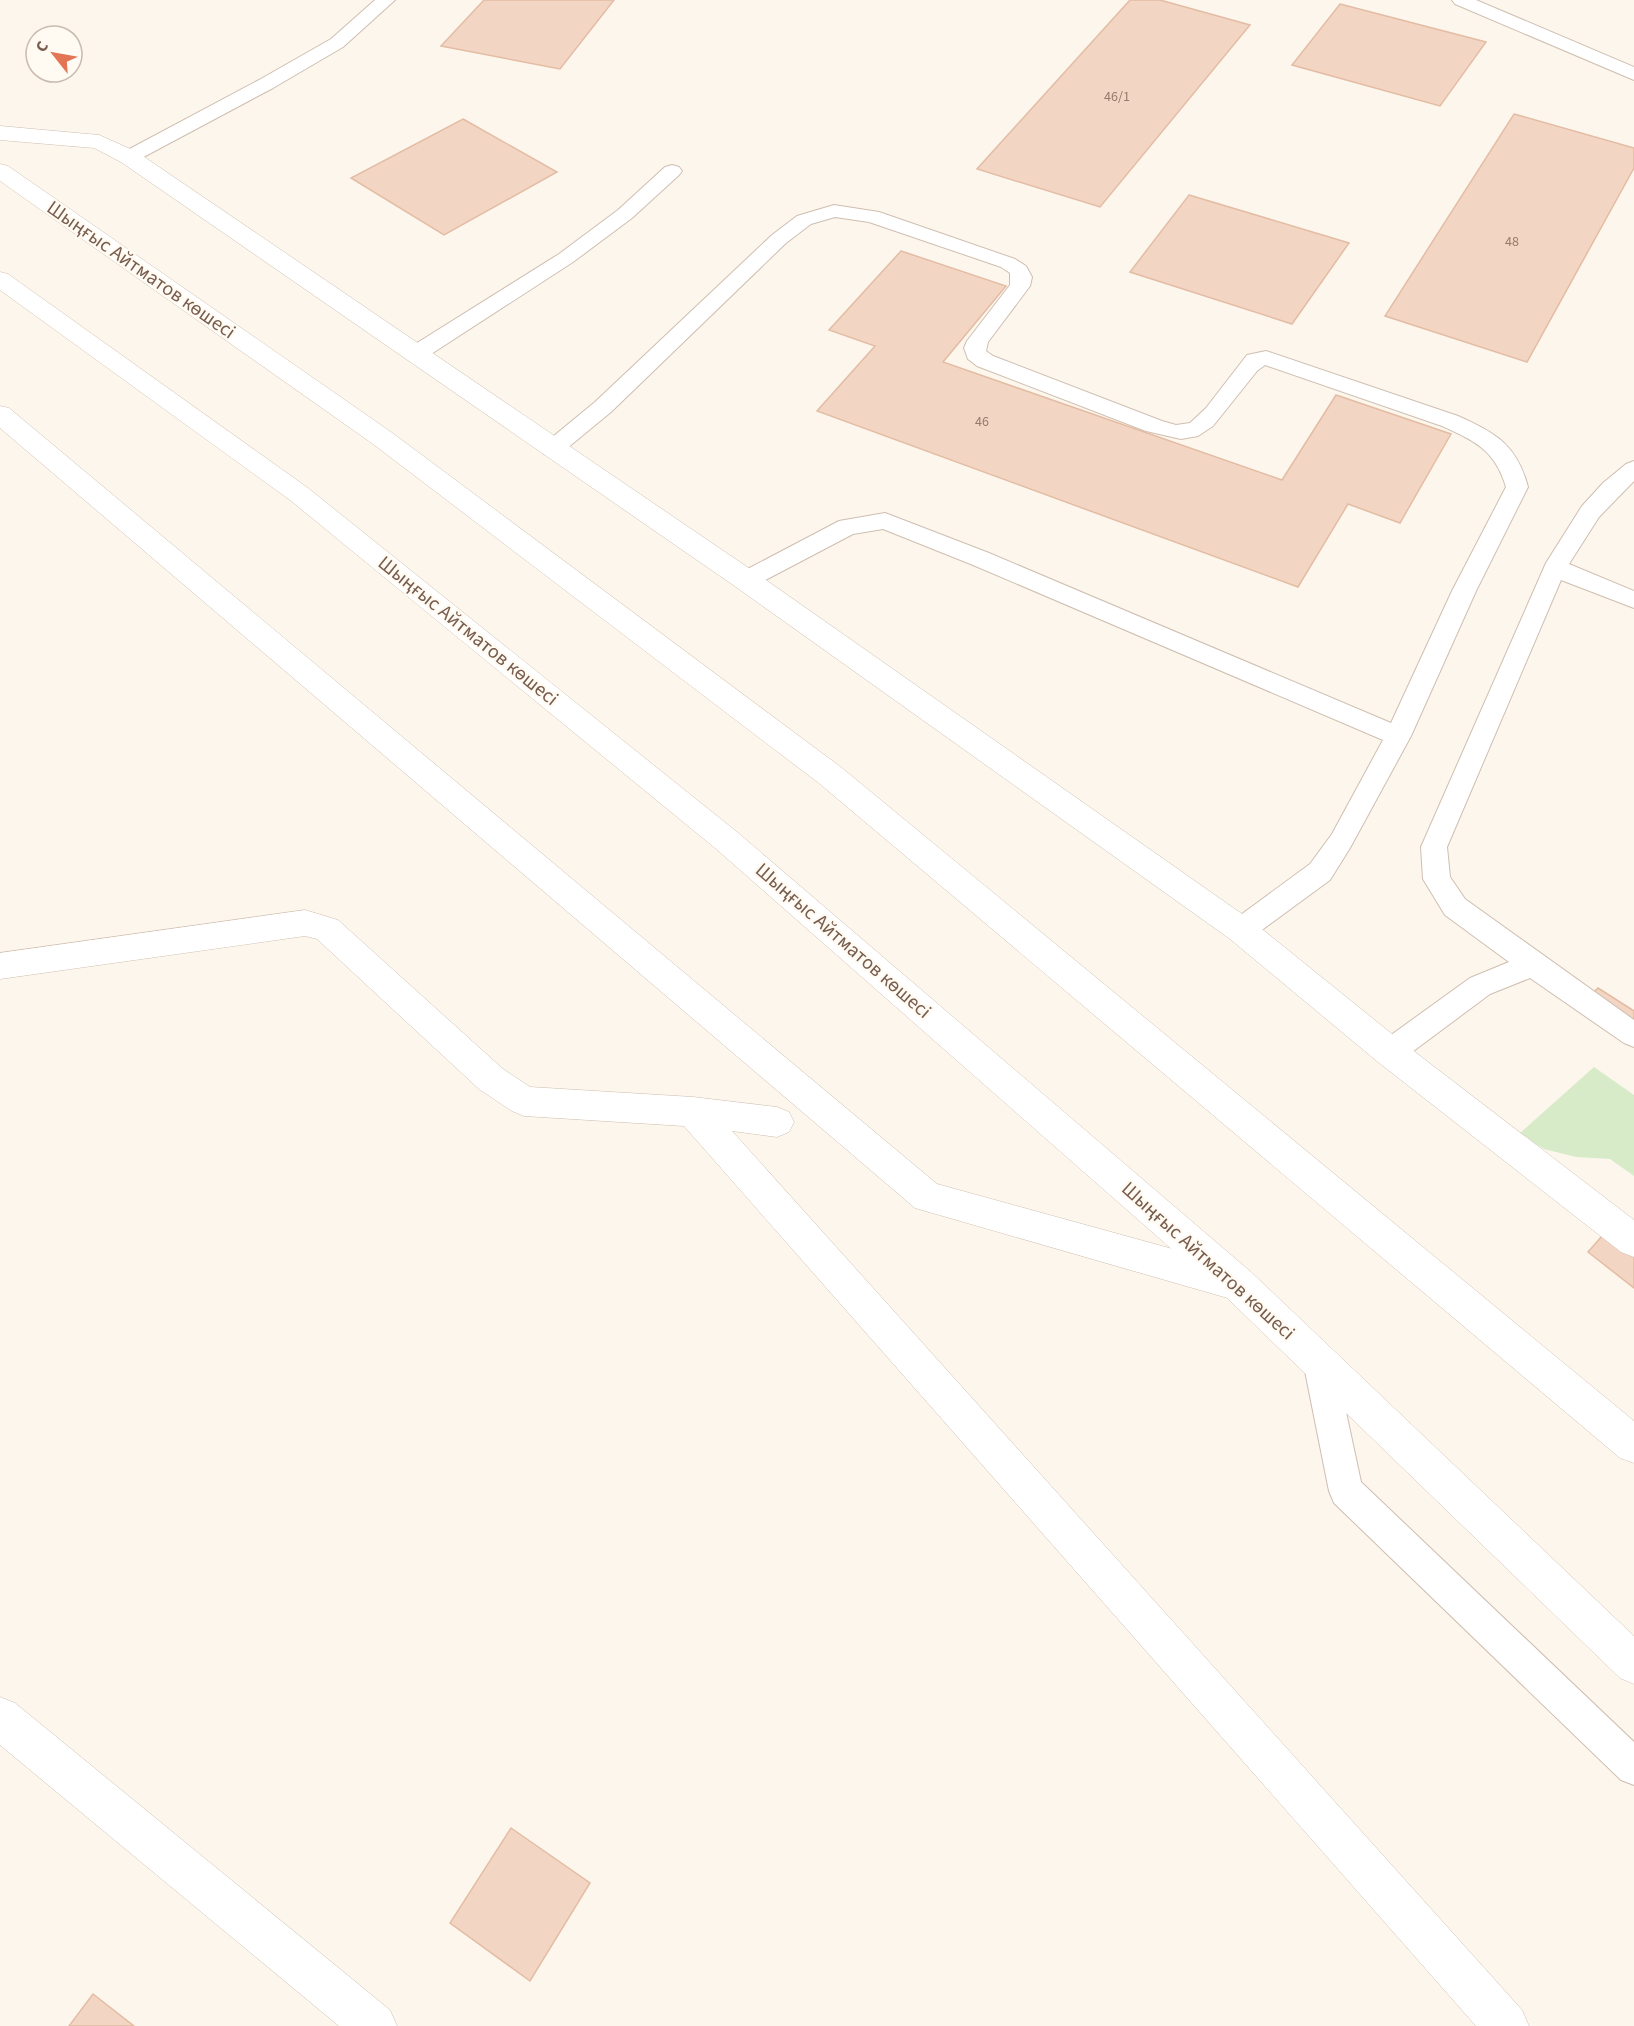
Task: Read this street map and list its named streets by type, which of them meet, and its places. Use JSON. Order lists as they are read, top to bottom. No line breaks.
{"streets":{"street":["Шыңғыс Айтматов көшесі"]},"house_numbers":["46/1","48","46"],"north":"top left"}
